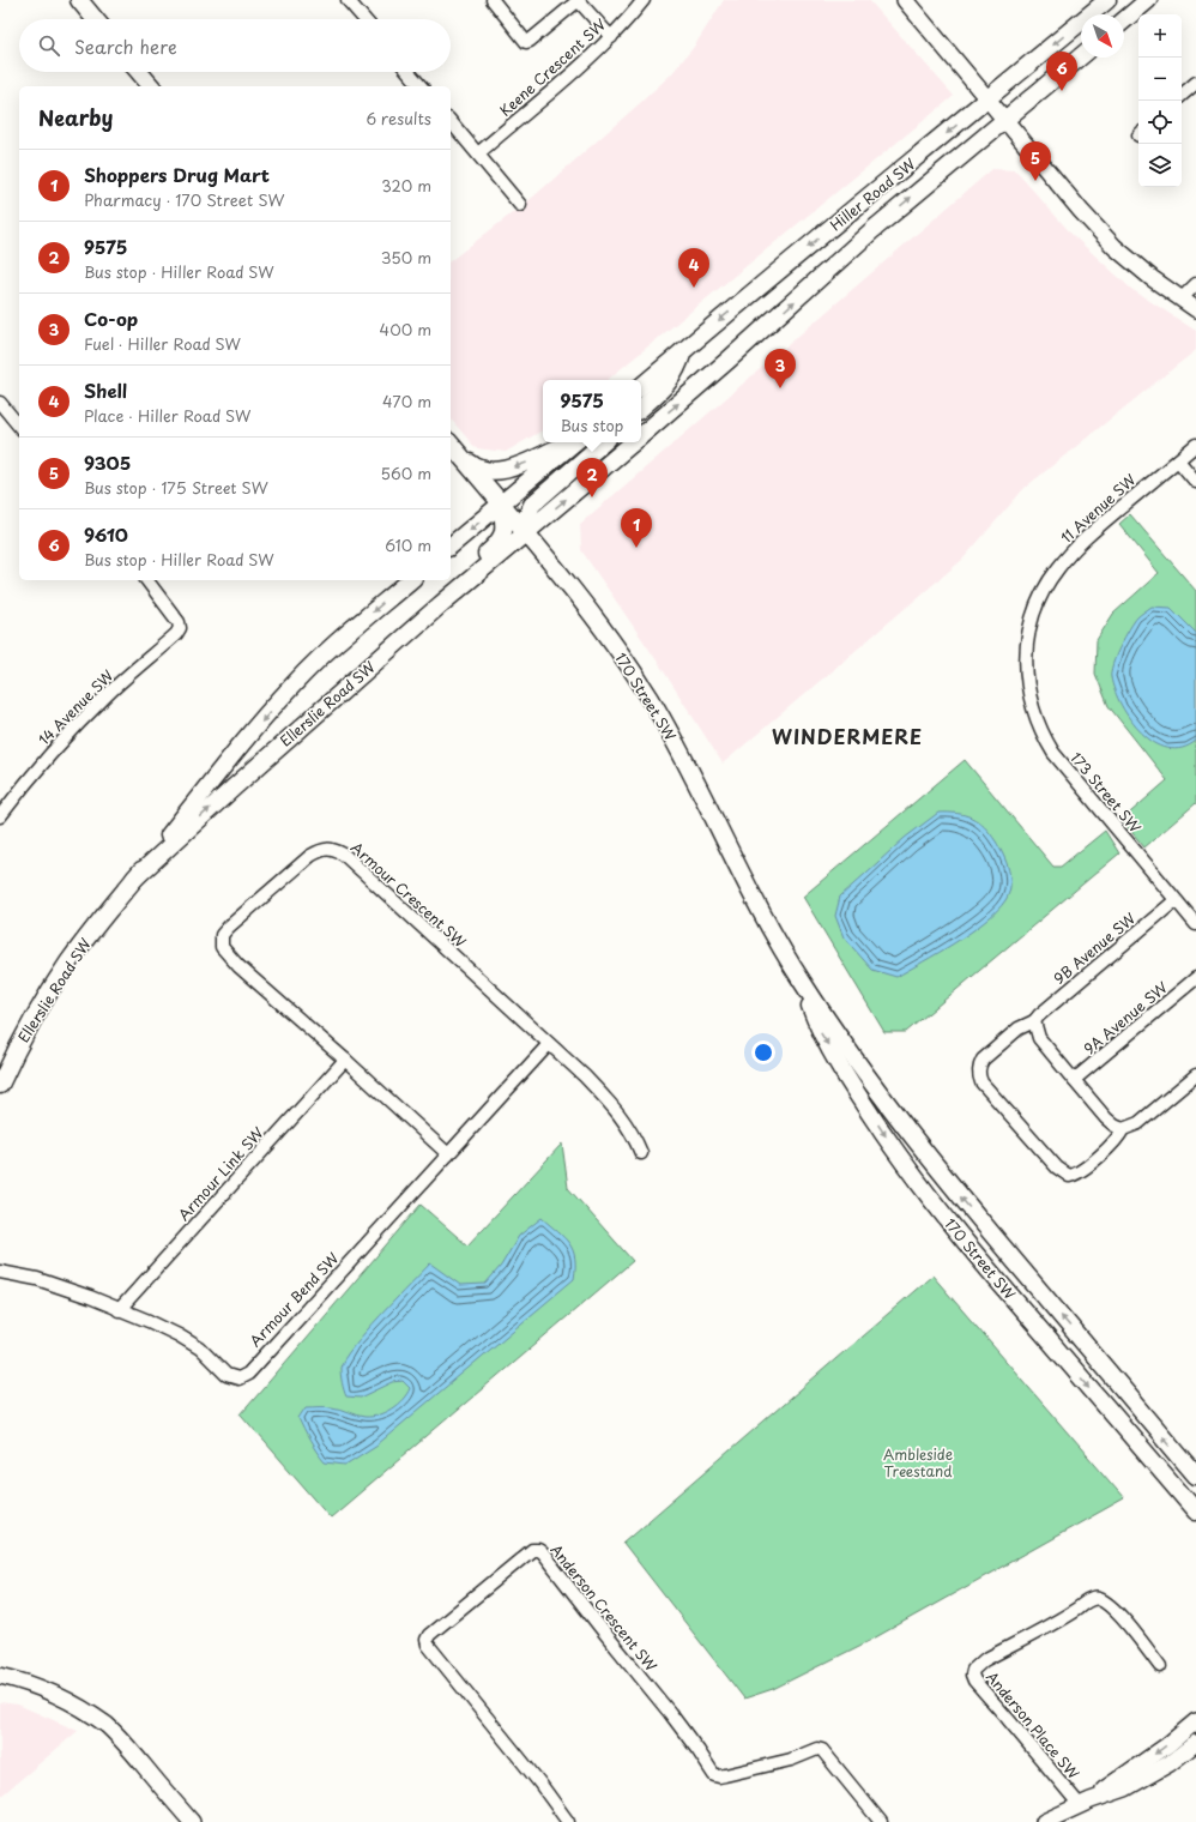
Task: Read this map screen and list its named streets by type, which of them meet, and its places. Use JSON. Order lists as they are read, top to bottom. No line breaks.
{"streets":{"main road":["Hiller Road SW","170 Street SW","Ellerslie Road SW"],"street":["Keene Crescent SW","11 Avenue SW","14 Avenue SW","173 Street SW","Armour Crescent SW","9B Avenue SW","9A Avenue SW","Armour Link SW","Armour Bend SW","Anderson Crescent SW","Anderson Place SW"]},"crossings":[["Hiller Road SW","170 Street SW"],["Hiller Road SW","Ellerslie Road SW"],["11 Avenue SW","173 Street SW"],["170 Street SW","Ellerslie Road SW"],["173 Street SW","9B Avenue SW"],["Armour Crescent SW","Armour Link SW"],["Armour Crescent SW","Armour Bend SW"],["Armour Link SW","Armour Bend SW"]],"districts":["WINDERMERE"],"parks":["Ambleside Treestand"],"north":"bottom right","page":{"map_buttons":["+","−"],"search":"Search here","pins":["6","5","4","3","2","1"],"heading":["Nearby","6 results"],"list":[{"mark":"1","name":"Shoppers Drug Mart","note":"Pharmacy · 170 Street SW","value":"320 m"},{"mark":"2","name":"9575","note":"Bus stop · Hiller Road SW","value":"350 m"},{"mark":"3","name":"Co-op","note":"Fuel · Hiller Road SW","value":"400 m"},{"mark":"4","name":"Shell","note":"Place · Hiller Road SW","value":"470 m"},{"mark":"5","name":"9305","note":"Bus stop · 175 Street SW","value":"560 m"},{"mark":"6","name":"9610","note":"Bus stop · Hiller Road SW","value":"610 m"}],"popup":["9575","Bus stop"]}}
